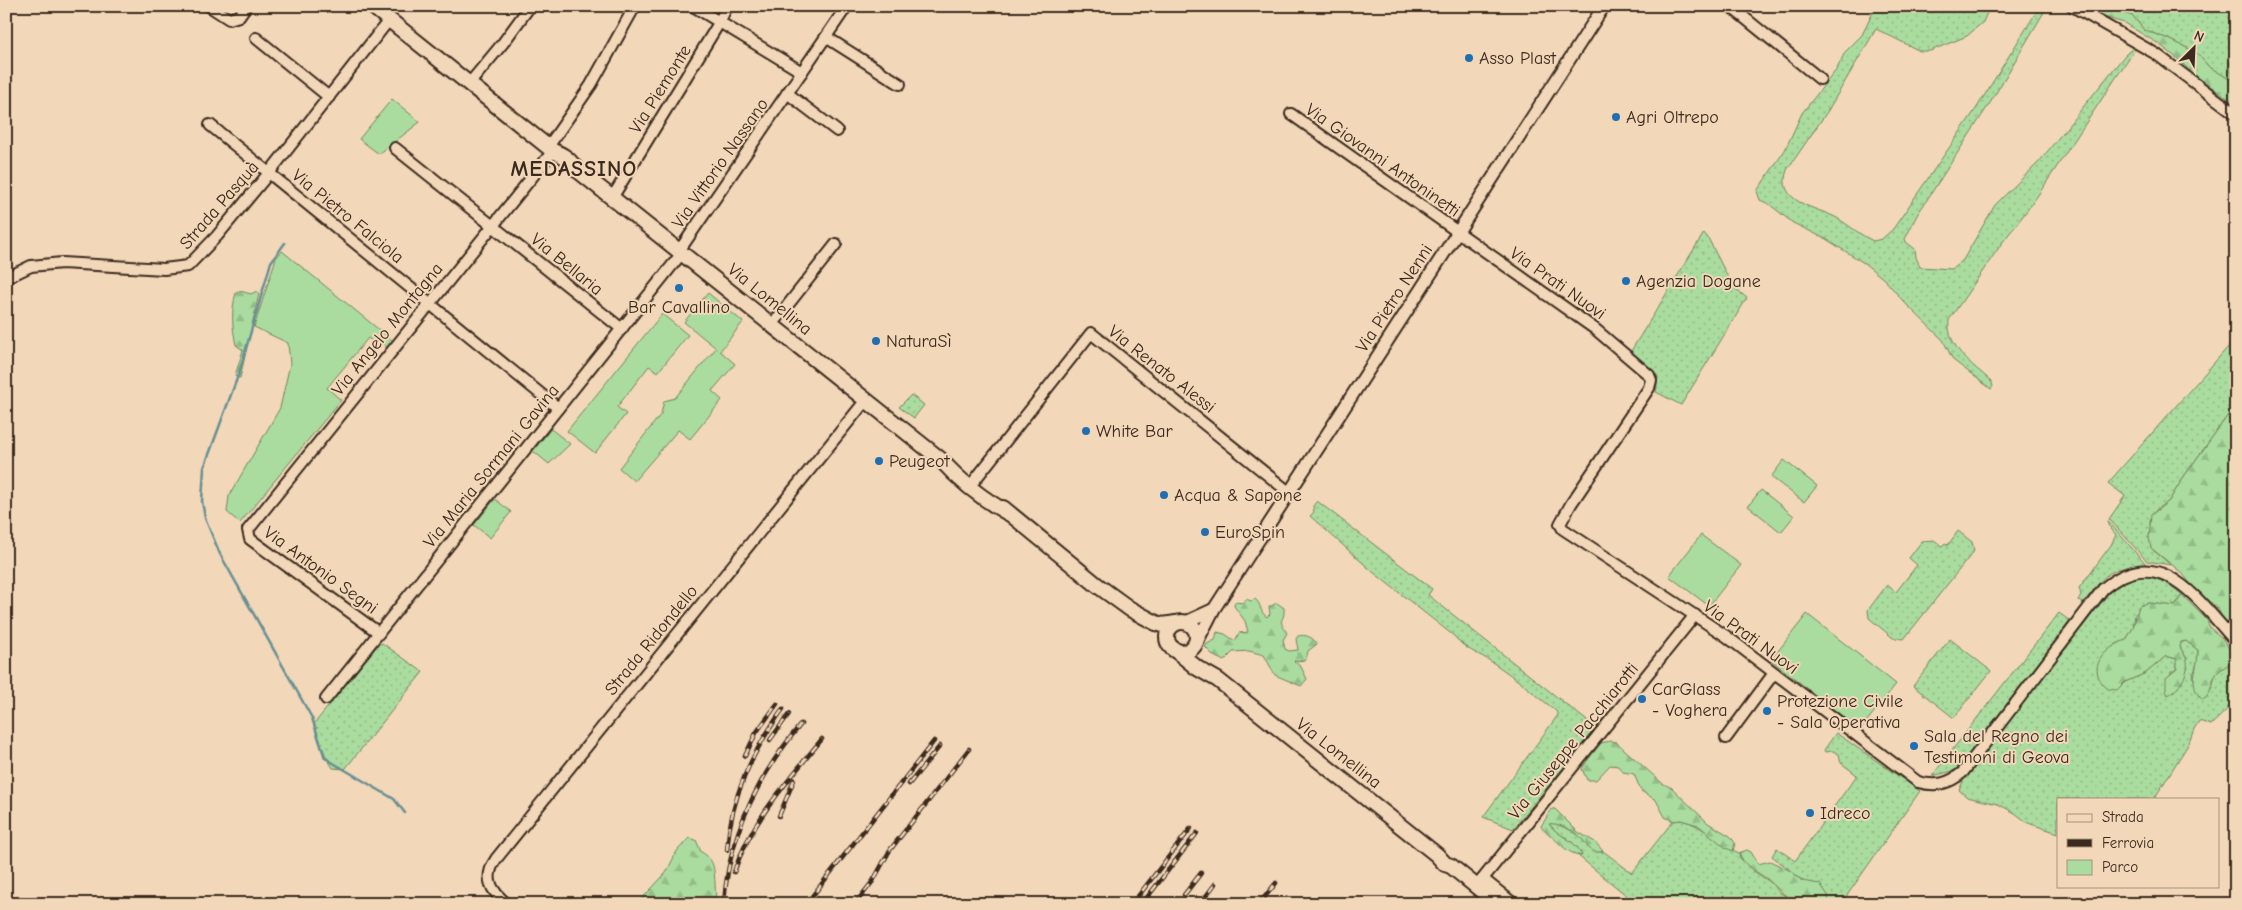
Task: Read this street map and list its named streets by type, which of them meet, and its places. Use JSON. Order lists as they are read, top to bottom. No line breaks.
{"streets":{"main road":["Via Lomellina"],"street":["Via Piemonte","Via Giovanni Antoninetti","Via Vittorio Nassano","Strada Pasquà","Via Pietro Falciola","Via Bellaria","Via Prati Nuovi","Via Pietro Nenni","Via Angelo Montagna","Via Renato Alessi","Via Maria Sormani Gavina","Via Antonio Segni","Strada Ridondello","Via Giuseppe Pacchiarotti"]},"crossings":[["Via Piemonte","Via Lomellina"],["Via Giovanni Antoninetti","Via Prati Nuovi"],["Via Giovanni Antoninetti","Via Pietro Nenni"],["Via Vittorio Nassano","Via Lomellina"],["Via Vittorio Nassano","Via Maria Sormani Gavina"],["Strada Pasquà","Via Pietro Falciola"],["Strada Pasquà","Via Lomellina"],["Via Pietro Falciola","Via Angelo Montagna"],["Via Pietro Falciola","Via Maria Sormani Gavina"],["Via Bellaria","Via Angelo Montagna"],["Via Bellaria","Via Maria Sormani Gavina"],["Via Prati Nuovi","Via Pietro Nenni"],["Via Prati Nuovi","Via Giuseppe Pacchiarotti"],["Via Pietro Nenni","Via Lomellina"],["Via Pietro Nenni","Via Renato Alessi"],["Via Lomellina","Via Angelo Montagna"],["Via Lomellina","Via Renato Alessi"],["Via Lomellina","Via Maria Sormani Gavina"],["Via Lomellina","Strada Ridondello"],["Via Lomellina","Via Giuseppe Pacchiarotti"],["Via Angelo Montagna","Via Antonio Segni"],["Via Maria Sormani Gavina","Via Antonio Segni"]],"districts":["MEDASSINO"],"places":["Asso Plast","Agri Oltrepo","Agenzia Dogane","Bar Cavallino","NaturaSì","White Bar","Peugeot","Acqua & Sapone","EuroSpin","CarGlass - Voghera","Protezione Civile - Sala Operativa","Sala del Regno dei Testimoni di Geova","Idreco"],"legend":["Strada","Ferrovia","Parco"],"north":"top right"}
